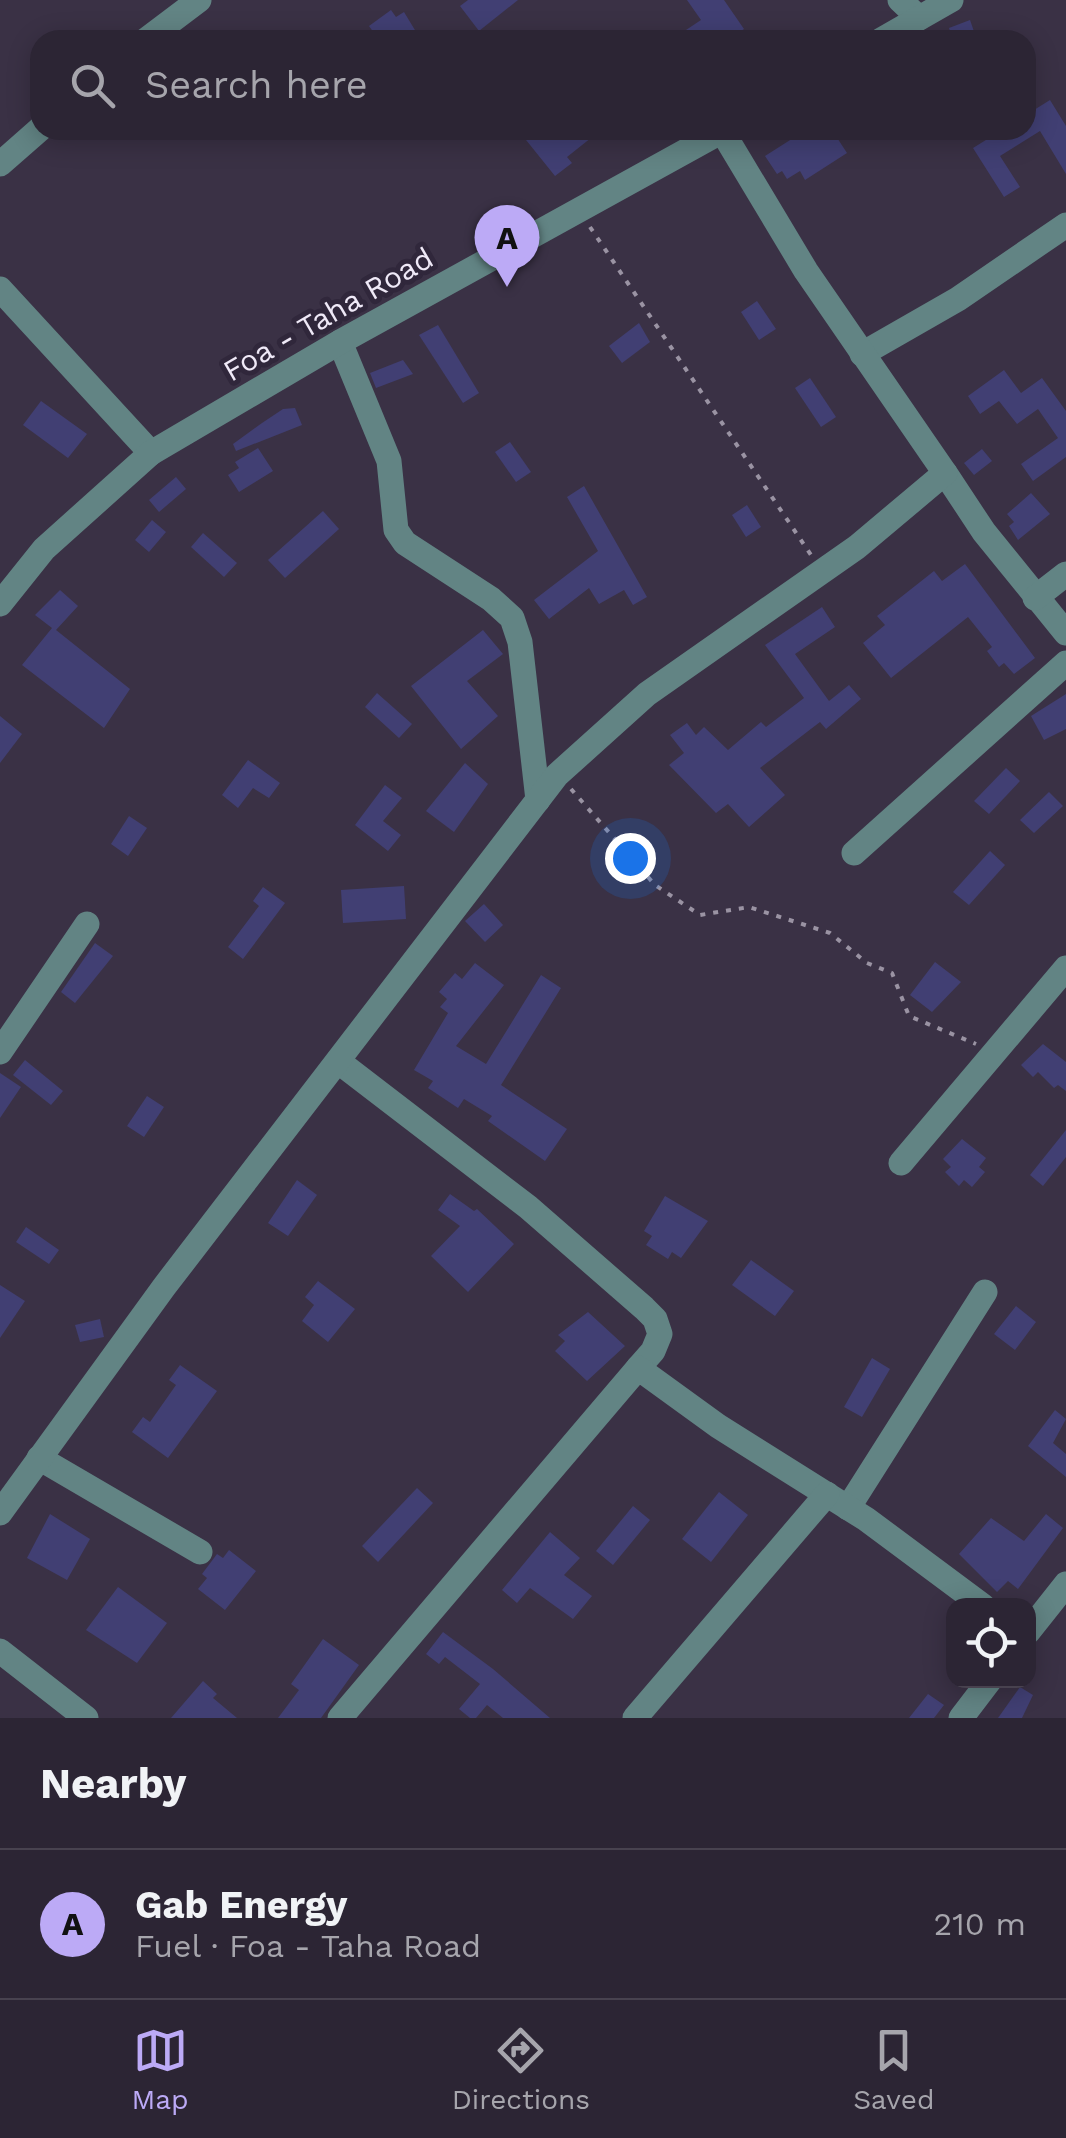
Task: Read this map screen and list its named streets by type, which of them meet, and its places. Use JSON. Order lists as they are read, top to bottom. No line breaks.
{"streets":{"street":["Foa - Taha Road"]},"page":{"search":"Search here","pins":"A","heading":"Nearby","list":[{"mark":"A","name":"Gab Energy","note":"Fuel · Foa - Taha Road","value":"210 m"}],"nav":["Map","Directions","Saved"]}}
